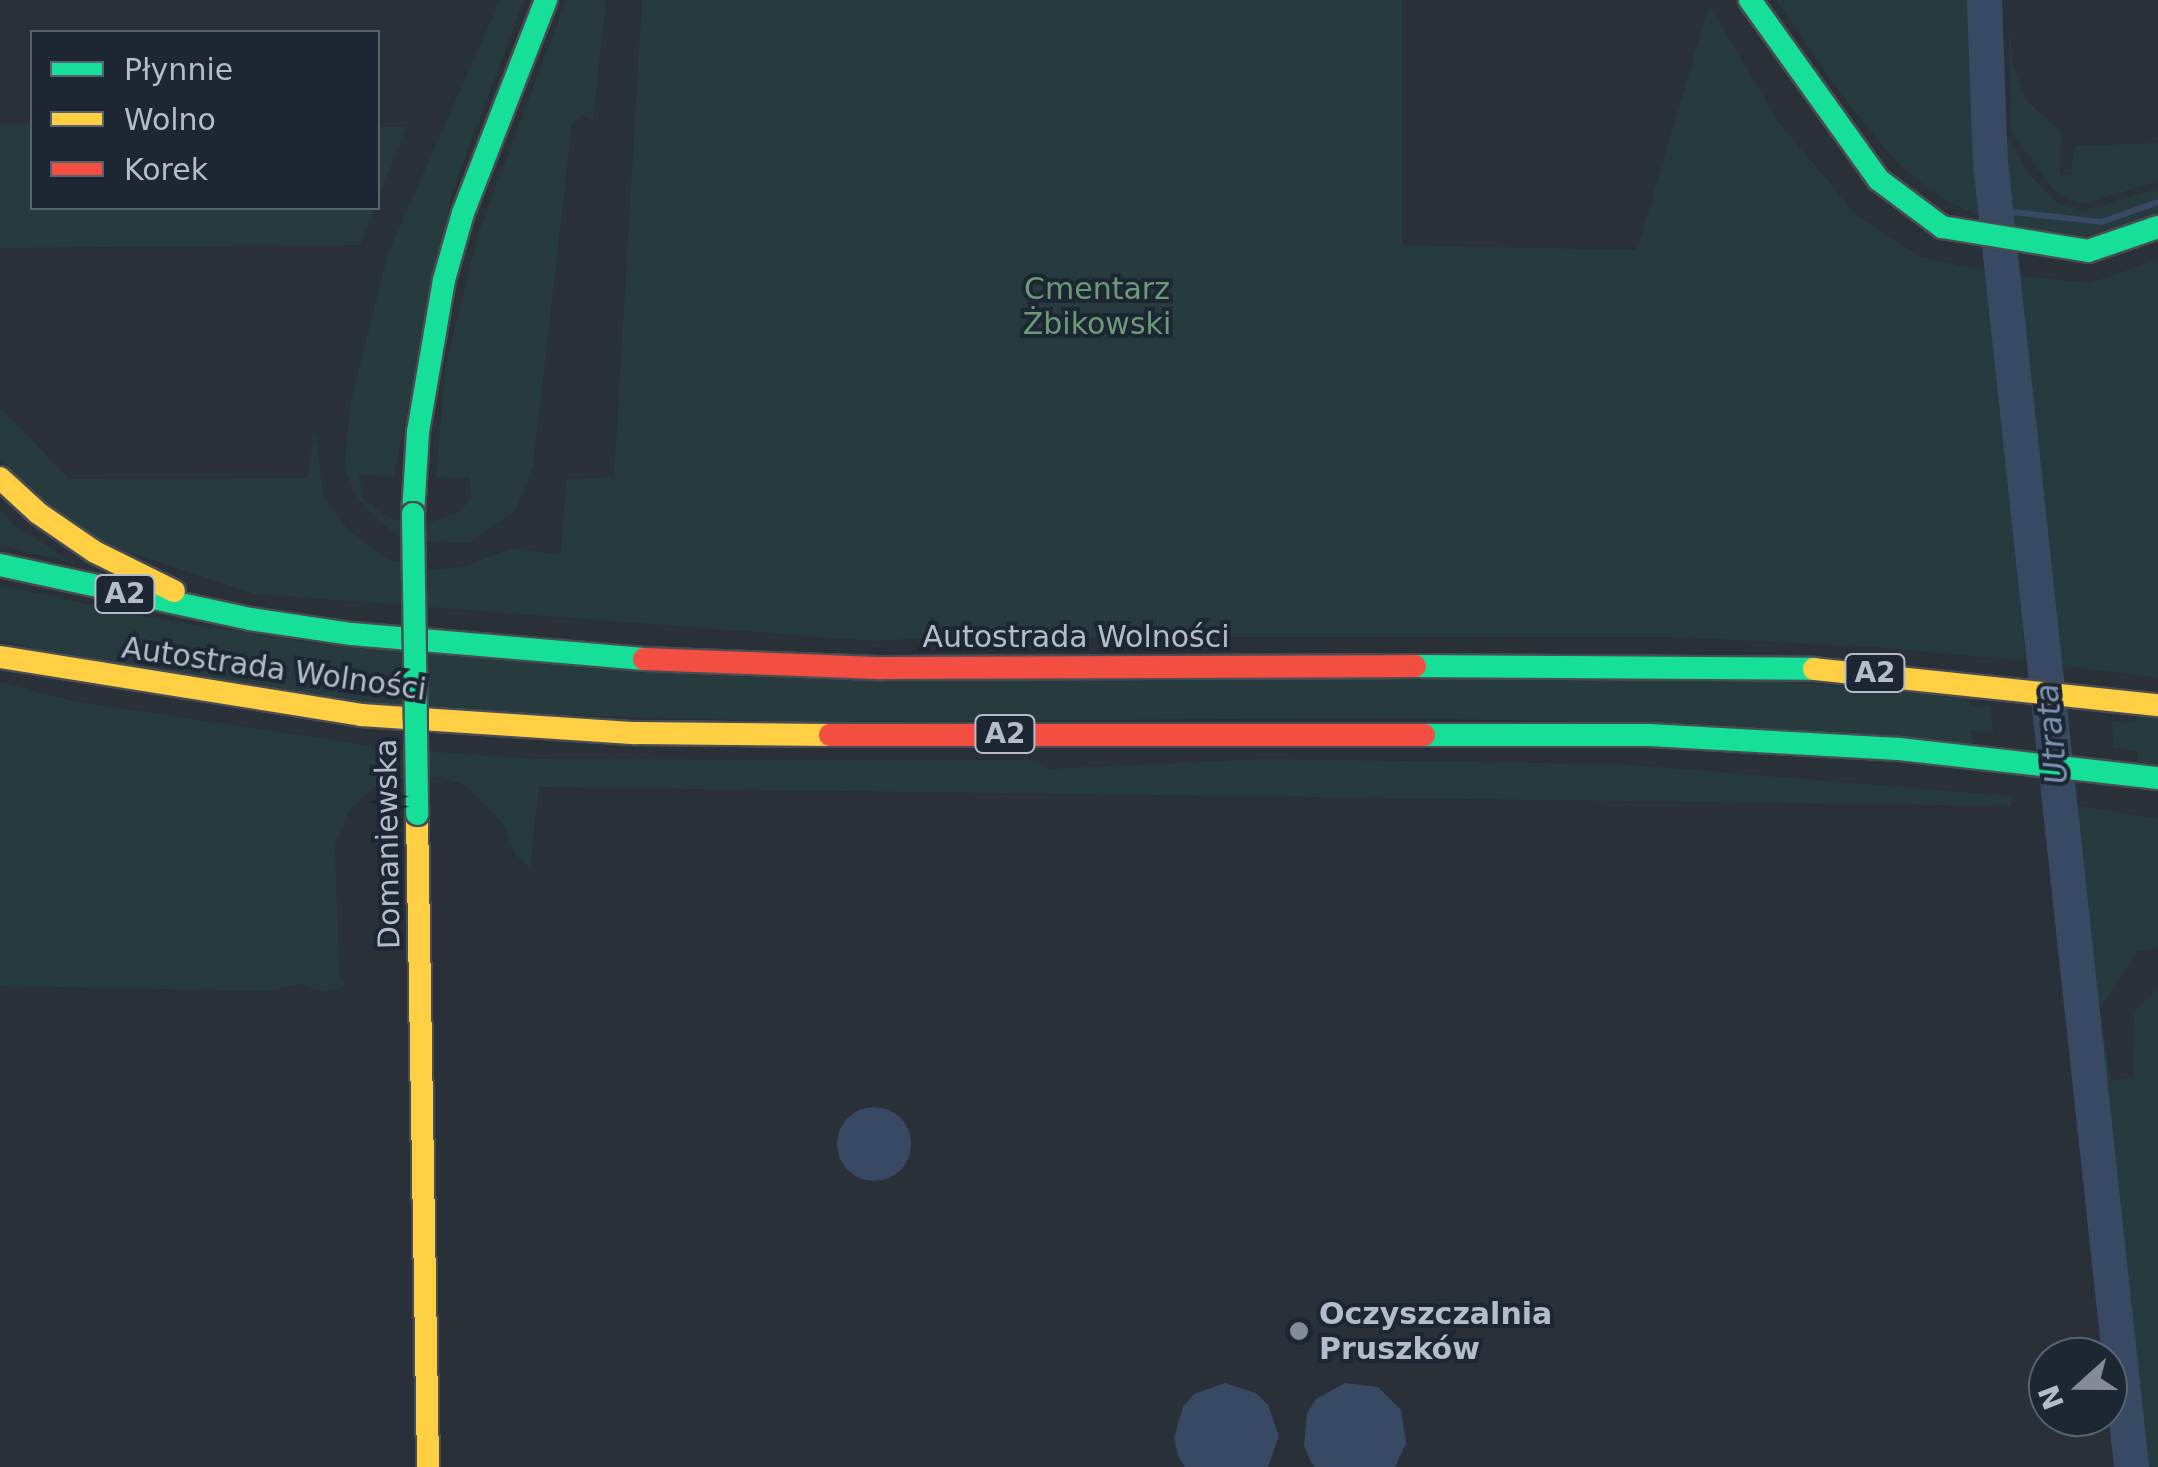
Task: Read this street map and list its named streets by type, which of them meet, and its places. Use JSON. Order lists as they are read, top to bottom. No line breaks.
{"streets":{"main road":["A2","Autostrada Wolności","Domaniewska"]},"water":["Utrata"],"parks":["Cmentarz Żbikowski"],"places":["Oczyszczalnia Pruszków"],"legend":["Płynnie","Wolno","Korek"],"north":"left"}
